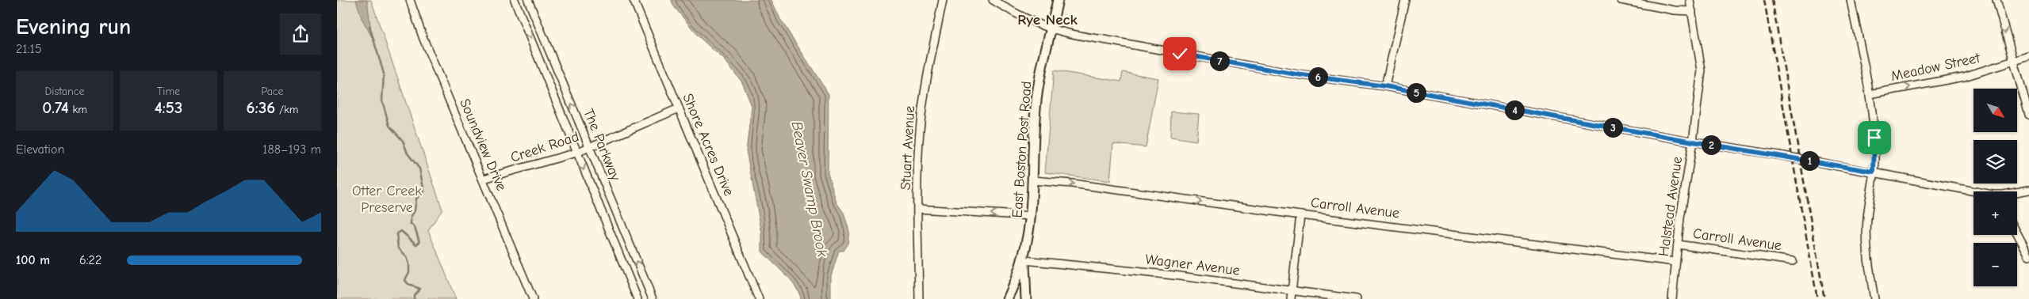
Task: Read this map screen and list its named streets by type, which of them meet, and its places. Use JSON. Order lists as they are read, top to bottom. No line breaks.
{"streets":{"main road":["East Boston Post Road"],"street":["Meadow Street","Soundview Drive","The Parkway","Shore Acres Drive","Creek Road","Stuart Avenue","Halstead Avenue","Carroll Avenue","Wagner Avenue"]},"crossings":[["Soundview Drive","Creek Road"],["The Parkway","Creek Road"],["Shore Acres Drive","Creek Road"],["East Boston Post Road","Carroll Avenue"],["East Boston Post Road","Wagner Avenue"],["Halstead Avenue","Carroll Avenue"]],"one_way":["Meadow Street","Carroll Avenue"],"districts":["Rye Neck"],"water":["Beaver Swamp Brook"],"parks":["Otter Creek Preserve"],"north":"bottom right","page":{"heading":["Evening run","21:15"],"pins":["7","6","5","4","3","2","1"],"stats":[["Distance","0.74 km"],["Time","4:53"],["Pace","6:36 /km"]],"map_buttons":["+","−"],"chart":["Elevation","188–193 m"],"list":[{"name":"100 m","note":"6:22"}]}}
